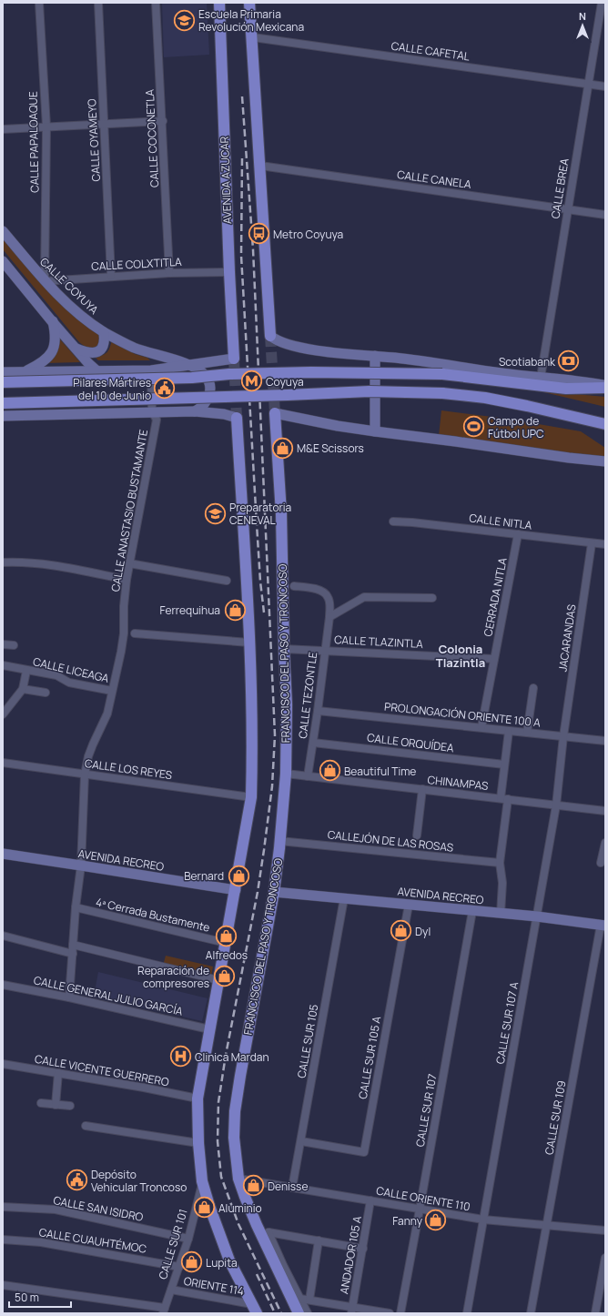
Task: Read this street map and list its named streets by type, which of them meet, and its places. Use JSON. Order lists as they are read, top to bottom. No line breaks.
{"streets":{"main road":["AVENIDA AZUCAR","FRANCISCO DEL PASO Y TRONCOSO"],"street":["CALLE CAFETAL","CALLE COCONETLA","CALLE OYAMEYO","CALLE PAPALOAQUE","CALLE CANELA","CALLE BREA","CALLE COLXTITLA","CALLE COYUYA","CALLE ANASTASIO BUSTAMANTE","CALLE NITLA","CERRADA NITLA","JACARANDAS","CALLE TLAZINTLA","CALLE LICEAGA","CALLE TEZONTLE","PROLONGACIÓN ORIENTE 100 A","CALLE ORQUÍDEA","CALLE LOS REYES","CHINAMPAS","CALLEJÓN DE LAS ROSAS","AVENIDA RECREO","4ª Cerrada Bustamente","CALLE GENERAL JULIO GARCÍA","CALLE SUR 107 A","CALLE SUR 105","CALLE SUR 105 A","CALLE VICENTE GUERRERO","CALLE SUR 107","CALLE SUR 109","CALLE ORIENTE 110","CALLE SAN ISIDRO","CALLE CUAUHTÉMOC","CALLE SUR 101","ANDADOR 105 A","ORIENTE 114"]},"crossings":[["CALLE CAFETAL","CALLE BREA"],["CALLE COCONETLA","CALLE COLXTITLA"],["CALLE OYAMEYO","CALLE COLXTITLA"],["CALLE PAPALOAQUE","CALLE COLXTITLA"],["CALLE PAPALOAQUE","CALLE COYUYA"],["CALLE CANELA","CALLE BREA"],["AVENIDA AZUCAR","CALLE COLXTITLA"],["CALLE COLXTITLA","CALLE COYUYA"],["CALLE COYUYA","CALLE ANASTASIO BUSTAMANTE"],["CALLE ANASTASIO BUSTAMANTE","CALLE LICEAGA"],["CALLE ANASTASIO BUSTAMANTE","CALLE LOS REYES"],["CALLE ANASTASIO BUSTAMANTE","AVENIDA RECREO"],["CALLE ANASTASIO BUSTAMANTE","4ª Cerrada Bustamente"],["CALLE ANASTASIO BUSTAMANTE","CALLE GENERAL JULIO GARCÍA"],["CALLE NITLA","CERRADA NITLA"],["CALLE NITLA","JACARANDAS"],["CERRADA NITLA","CALLE TLAZINTLA"],["CERRADA NITLA","PROLONGACIÓN ORIENTE 100 A"],["JACARANDAS","PROLONGACIÓN ORIENTE 100 A"],["JACARANDAS","CALLE SUR 107 A"],["CALLE TLAZINTLA","FRANCISCO DEL PASO Y TRONCOSO"],["CALLE TLAZINTLA","CALLE TEZONTLE"],["FRANCISCO DEL PASO Y TRONCOSO","CHINAMPAS"],["FRANCISCO DEL PASO Y TRONCOSO","CALLEJÓN DE LAS ROSAS"],["FRANCISCO DEL PASO Y TRONCOSO","AVENIDA RECREO"],["FRANCISCO DEL PASO Y TRONCOSO","CALLE ORIENTE 110"],["CALLE TEZONTLE","PROLONGACIÓN ORIENTE 100 A"],["CALLE TEZONTLE","CALLE ORQUÍDEA"],["CALLE TEZONTLE","CHINAMPAS"],["PROLONGACIÓN ORIENTE 100 A","CALLE SUR 107 A"],["CHINAMPAS","CALLE SUR 107 A"],["AVENIDA RECREO","CALLE SUR 107 A"],["AVENIDA RECREO","CALLE SUR 105"],["AVENIDA RECREO","CALLE SUR 105 A"],["AVENIDA RECREO","CALLE SUR 107"],["AVENIDA RECREO","CALLE SUR 109"],["CALLE SUR 107 A","CALLE ORIENTE 110"],["CALLE SUR 105","CALLE SUR 105 A"],["CALLE SUR 105","CALLE ORIENTE 110"],["CALLE SUR 107","CALLE ORIENTE 110"],["CALLE SUR 109","CALLE ORIENTE 110"],["CALLE ORIENTE 110","ANDADOR 105 A"],["CALLE SAN ISIDRO","CALLE SUR 101"],["CALLE CUAUHTÉMOC","CALLE SUR 101"],["CALLE SUR 101","ORIENTE 114"]],"districts":["Colonia Tlazintla"],"places":{"school or university":["Escuela Primaria Revolución Mexicana","Preparatoria CENEVAL"],"bus stop":["Metro Coyuya"],"bank":["Scotiabank"],"metro station":["Coyuya"],"public building":["Pilares Mártires del 10 de Junio","Depósito Vehicular Troncoso"],"sports":["Campo de Fútbol UPC"],"shop":["M&E Scissors","Ferrequihua","Beautiful Time","Bernard","Dyl","Alfredos","Reparación de compresores","Denisse","Aluminio","Fanny","Lupita"],"hospital":["Clinica Mardan"]},"scale_bar":"50 m","north":"top"}
